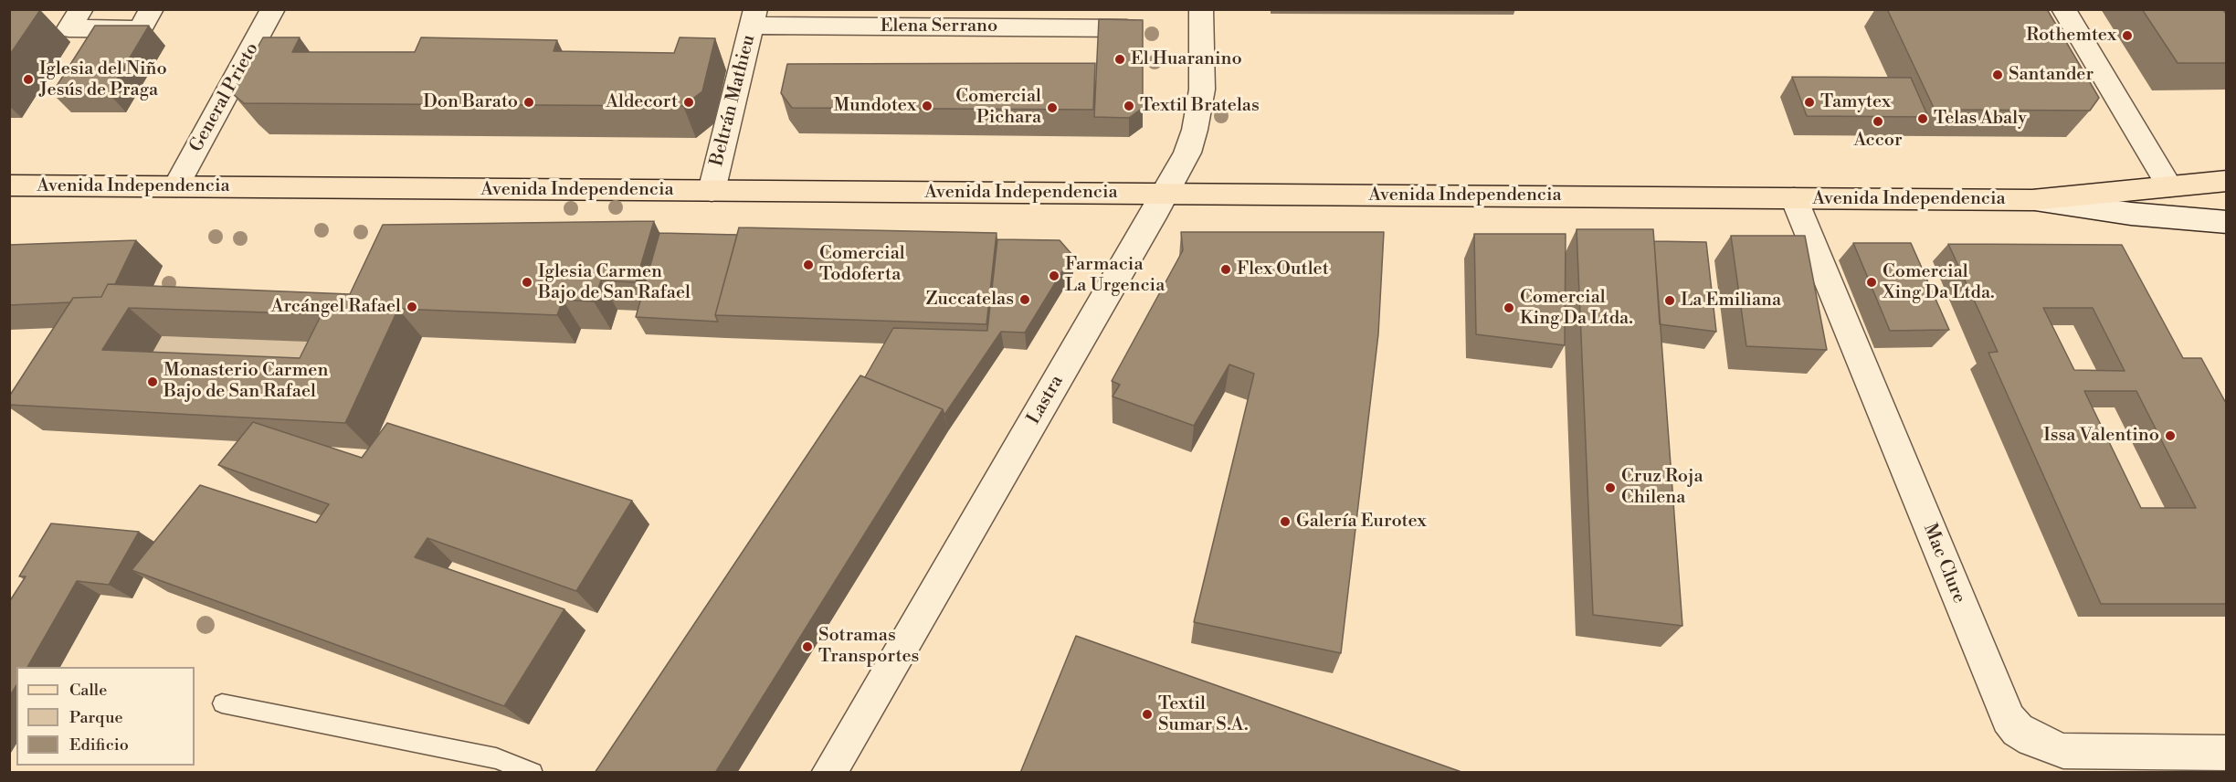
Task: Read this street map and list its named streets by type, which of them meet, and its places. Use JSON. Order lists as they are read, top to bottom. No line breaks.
{"streets":{"main road":["Avenida Independencia"],"street":["Elena Serrano","General Prieto","Beltrán Mathieu","Lastra","Mac Clure"]},"crossings":[["Elena Serrano","Beltrán Mathieu"],["General Prieto","Avenida Independencia"],["Beltrán Mathieu","Avenida Independencia"],["Avenida Independencia","Lastra"],["Avenida Independencia","Mac Clure"]],"places":["Rothemtex","El Huaranino","Santander","Iglesia del Niño Jesús de Praga","Don Barato","Aldecort","Tamytex","Mundotex","Textil Bratelas","Comercial Pichara","Telas Abaly","Accor","Comercial Todoferta","Flex Outlet","Farmacia La Urgencia","Iglesia Carmen Bajo de San Rafael","Comercial Xing Da Ltda.","Zuccatelas","La Emiliana","Arcángel Rafael","Comercial King Da Ltda.","Monasterio Carmen Bajo de San Rafael","Issa Valentino","Cruz Roja Chilena","Galería Eurotex","Sotramas Transportes","Textil Sumar S.A."],"legend":["Calle","Parque","Edificio"]}
